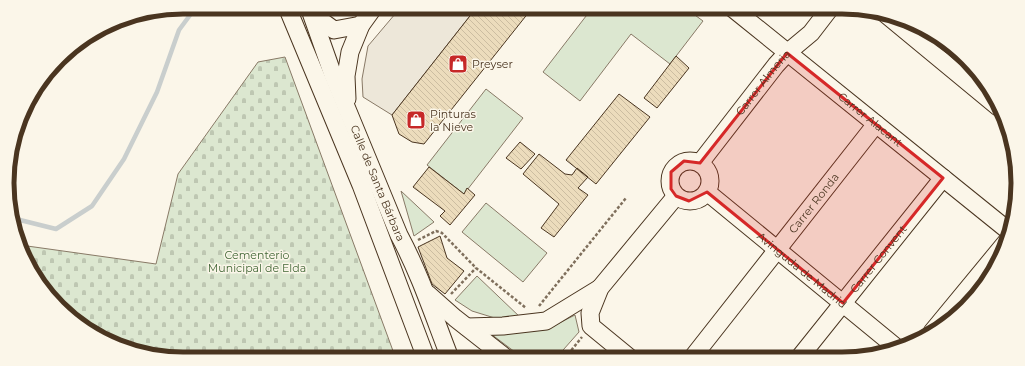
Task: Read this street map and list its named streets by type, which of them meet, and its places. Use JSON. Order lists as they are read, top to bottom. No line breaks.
{"streets":{"street":["Carrer Almeria","Carrer Alacant","Calle de Santa Bárbara","Carrer Ronda","Carrer Convent","Avinguda de Madrid"]},"crossings":[["Carrer Almeria","Carrer Alacant"],["Carrer Almeria","Avinguda de Madrid"],["Carrer Alacant","Carrer Ronda"],["Carrer Alacant","Carrer Convent"],["Carrer Ronda","Avinguda de Madrid"],["Carrer Convent","Avinguda de Madrid"]],"parks":["Cementerio Municipal de Elda"],"places":{"shop":["Preyser","Pinturas la Nieve"]}}
